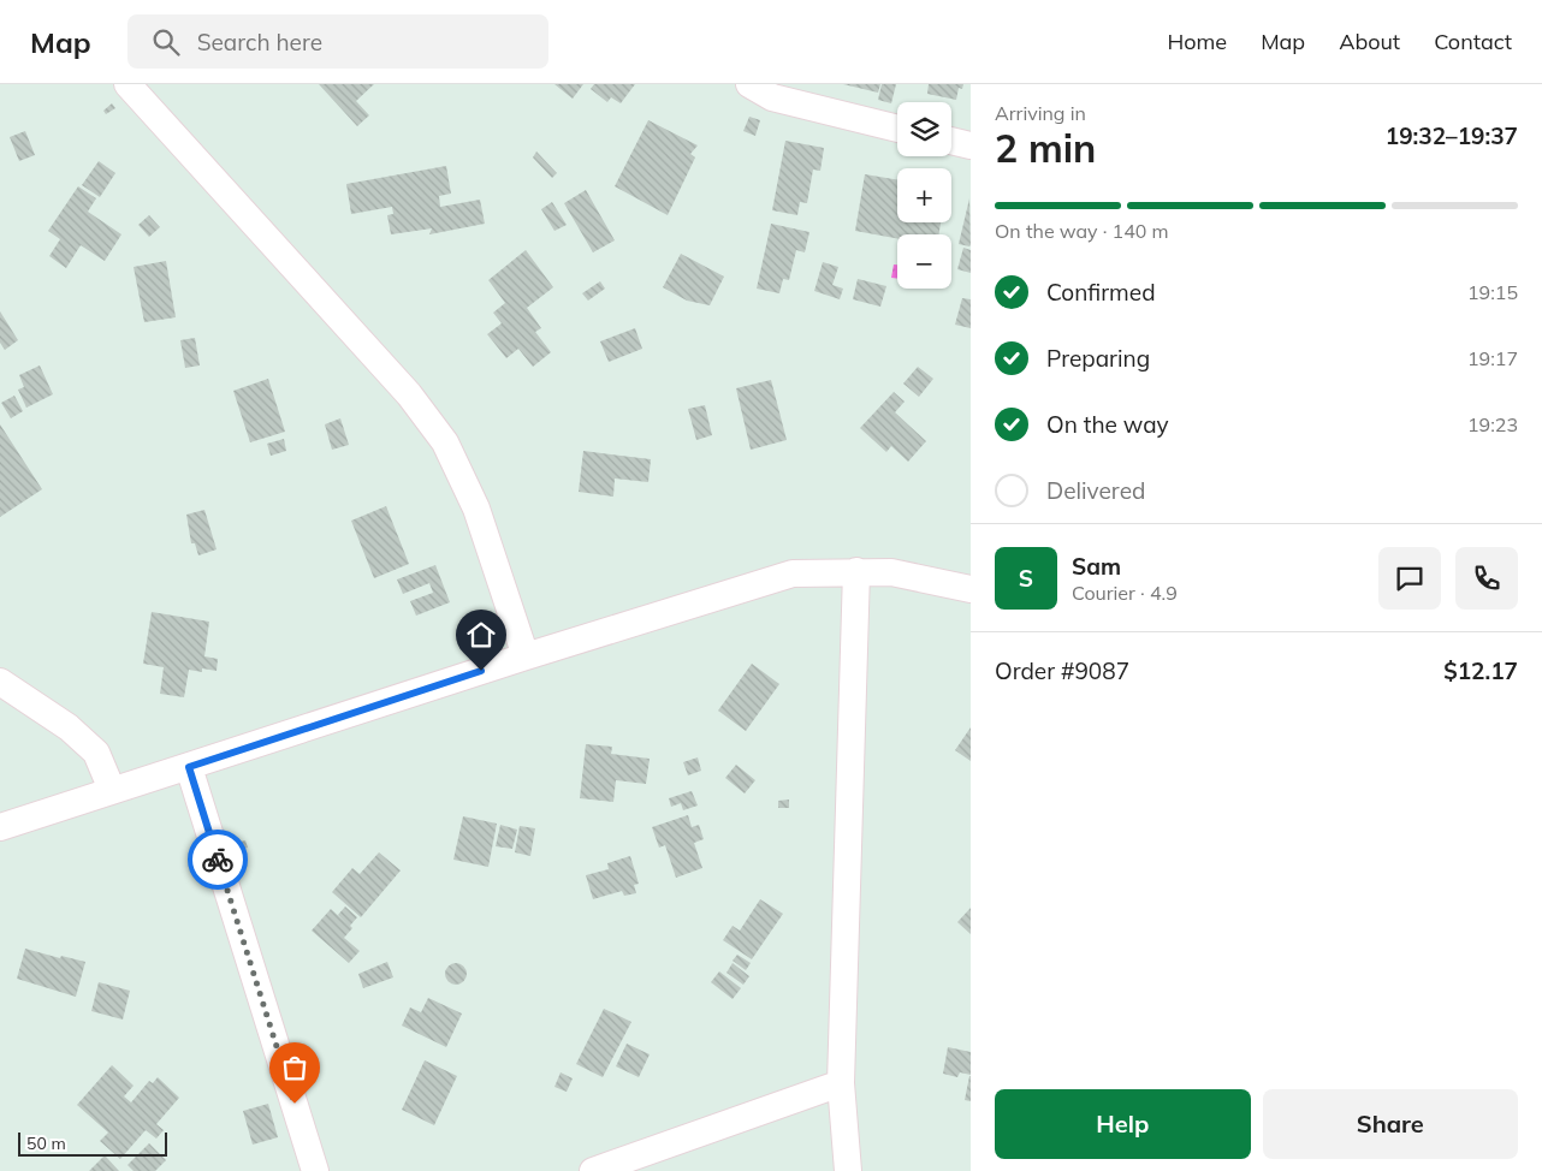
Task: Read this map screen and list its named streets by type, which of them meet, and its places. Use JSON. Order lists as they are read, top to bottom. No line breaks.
{"scale_bar":"50 m","page":{"header":"Map","search":"Search here","nav":["Home","Map","About","Contact"],"heading":["2 min","Arriving in","19:32–19:37"],"panel":["Sam","Courier · 4.9","Order #9087","$12.17"],"map_buttons":["+","−"],"bar":"On the way · 140 m","list":[["Confirmed","19:15"],["Preparing","19:17"],["On the way","19:23"],"Delivered"],"round":"S","buttons":["Help","Share"],"scale":"50 m"}}
